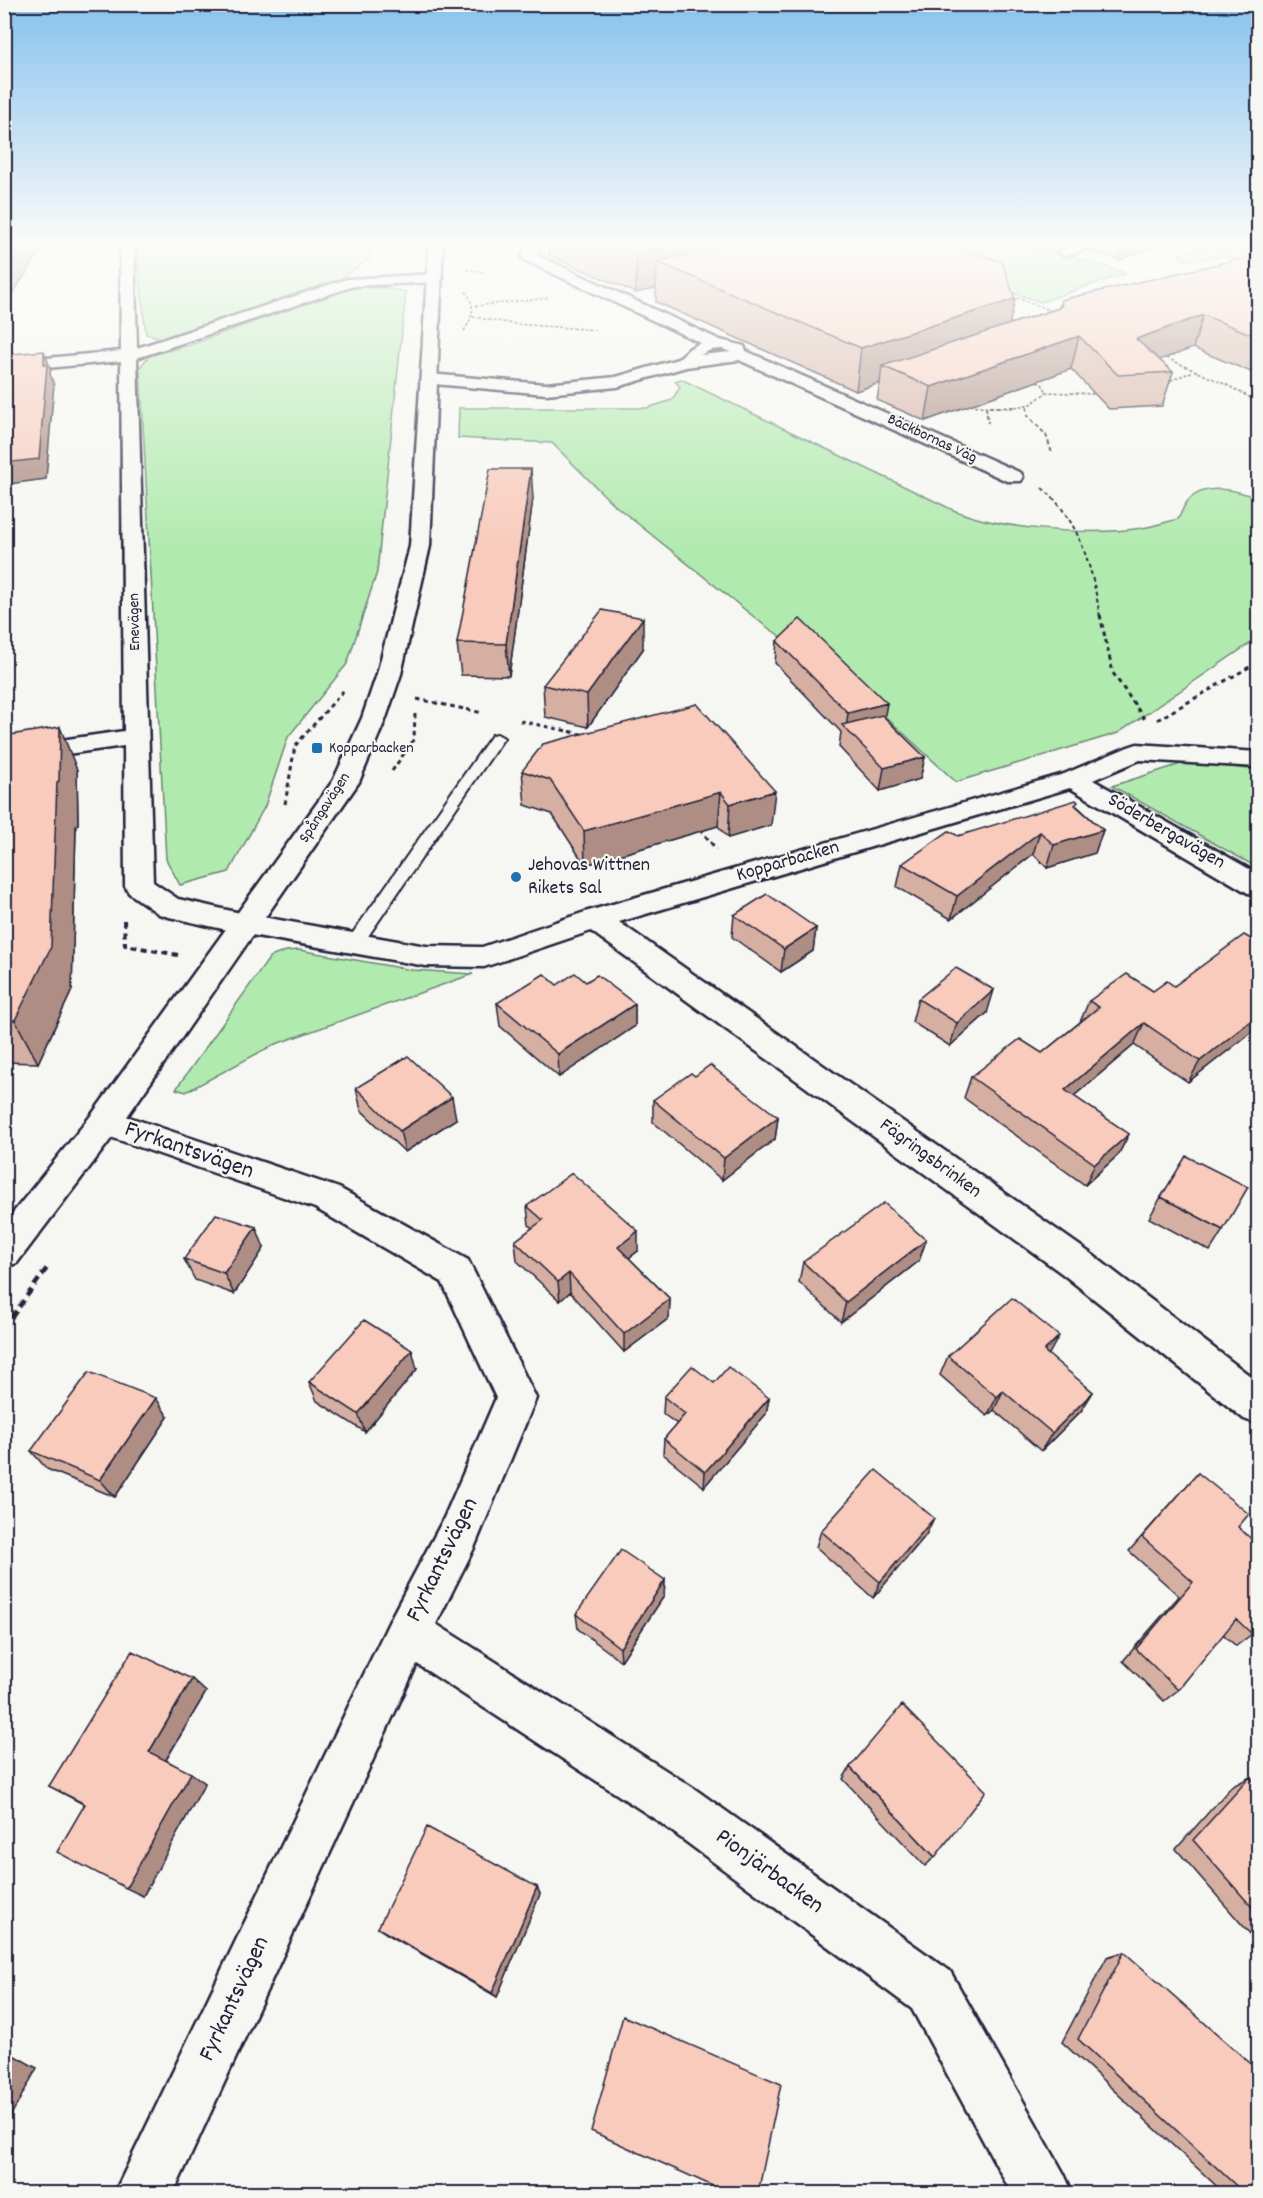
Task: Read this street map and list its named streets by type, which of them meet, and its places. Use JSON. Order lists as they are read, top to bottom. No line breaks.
{"streets":{"street":["Bäckbornas Väg","Enevägen","Spångavägen","Söderbergavägen","Kopparbacken","Fyrkantsvägen","Fägringsbrinken","Pionjärbacken"]},"crossings":[["Enevägen","Spångavägen"],["Enevägen","Kopparbacken"],["Spångavägen","Kopparbacken"],["Spångavägen","Fyrkantsvägen"],["Söderbergavägen","Kopparbacken"],["Kopparbacken","Fägringsbrinken"],["Fyrkantsvägen","Pionjärbacken"]],"places":{"transit":["Kopparbacken"],"other":["Jehovas Wittnen Rikets Sal"]}}
